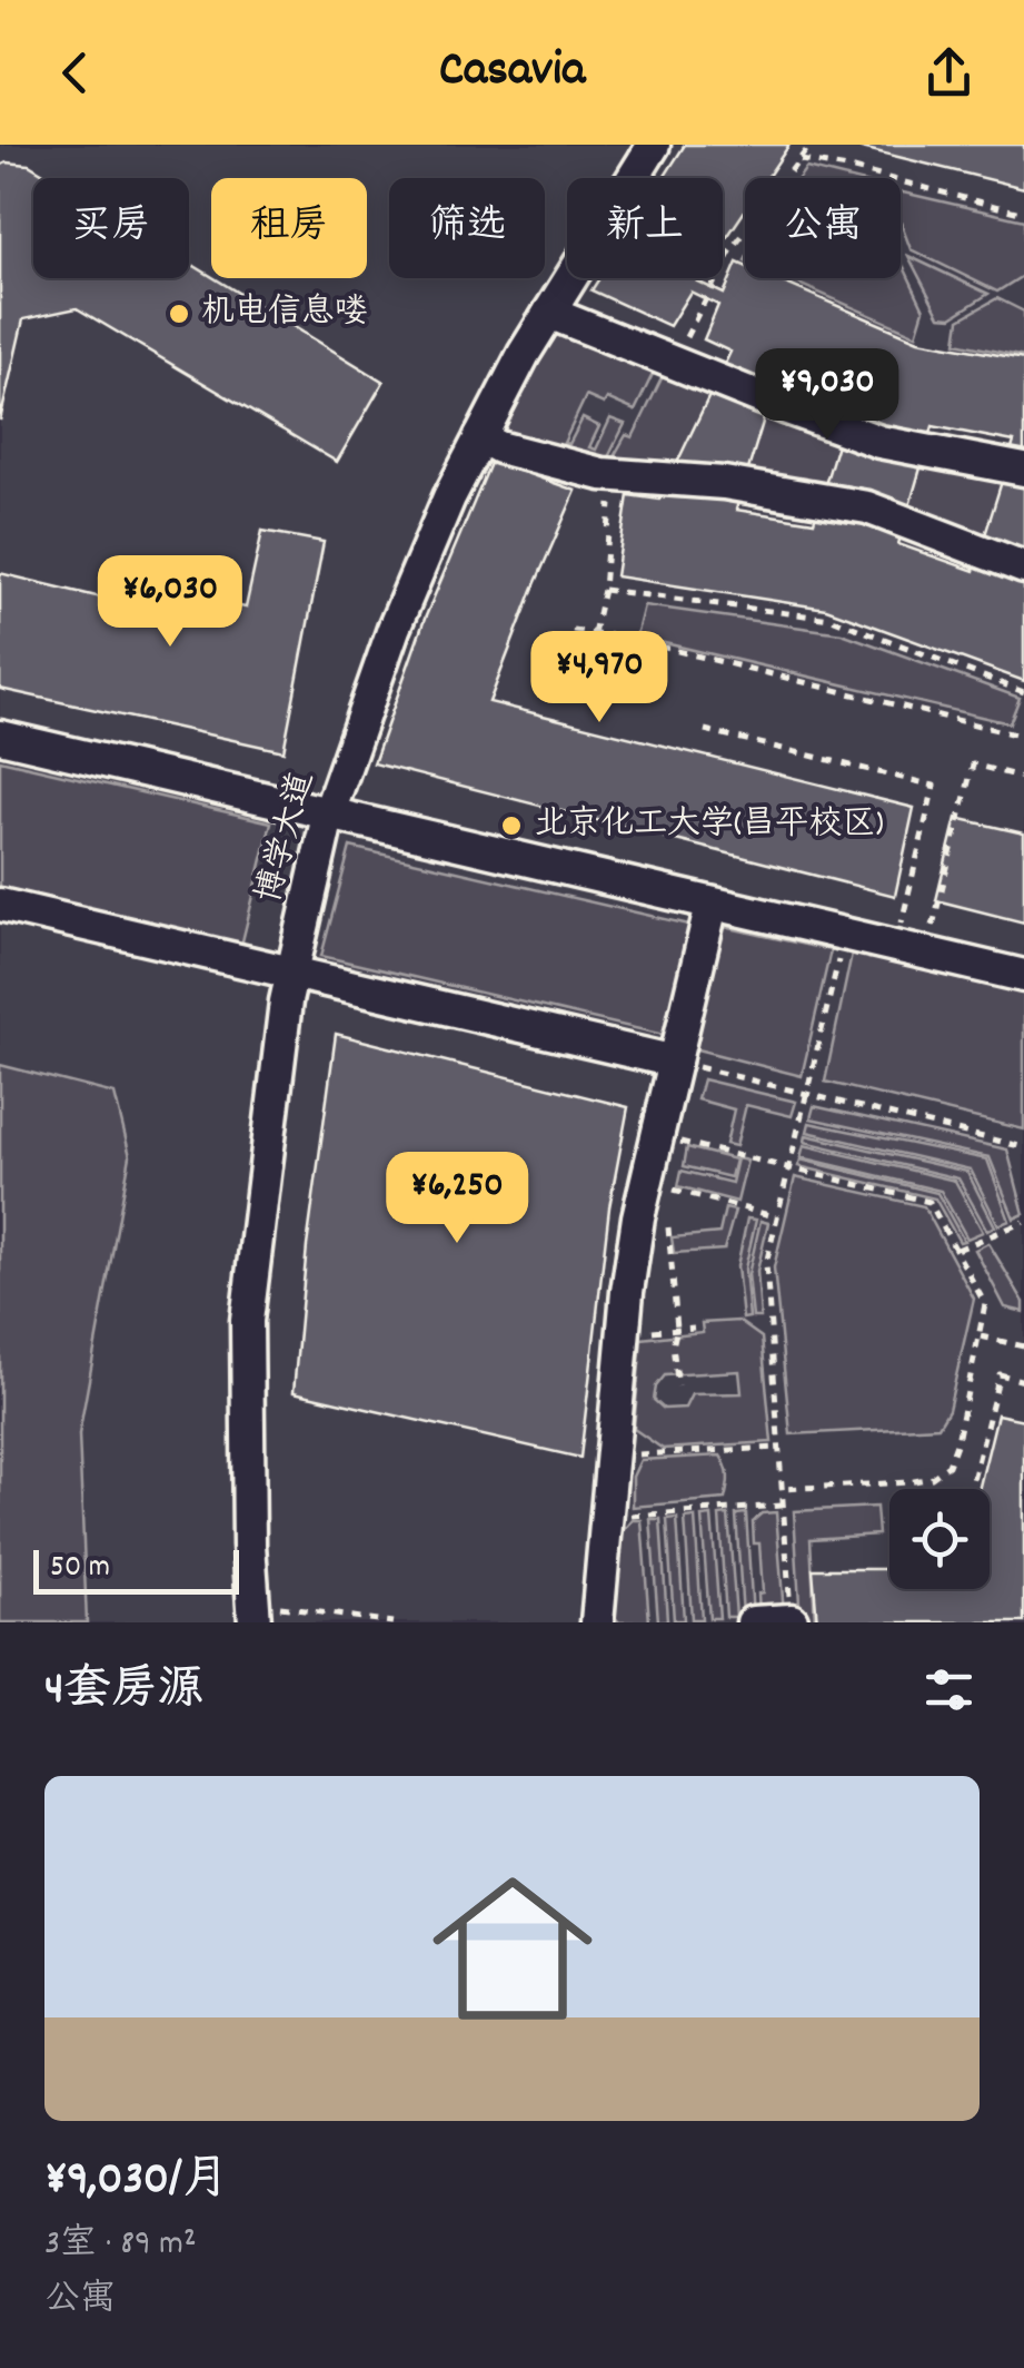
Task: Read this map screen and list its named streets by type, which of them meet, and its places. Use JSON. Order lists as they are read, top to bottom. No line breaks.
{"streets":{"street":["博学大道"]},"places":["机电信息喽","北京化工大学(昌平校区)"],"scale_bar":"50 m","page":{"header":"Casavia","chip":["买房","租房","筛选","新上","公寓"],"price":["¥9,030","¥6,030","¥4,970","¥6,250"],"scale":"50 m","heading":"4套房源","list":[{"name":"¥9,030/月","note":"3室 · 89 m² · 公寓"}]}}
